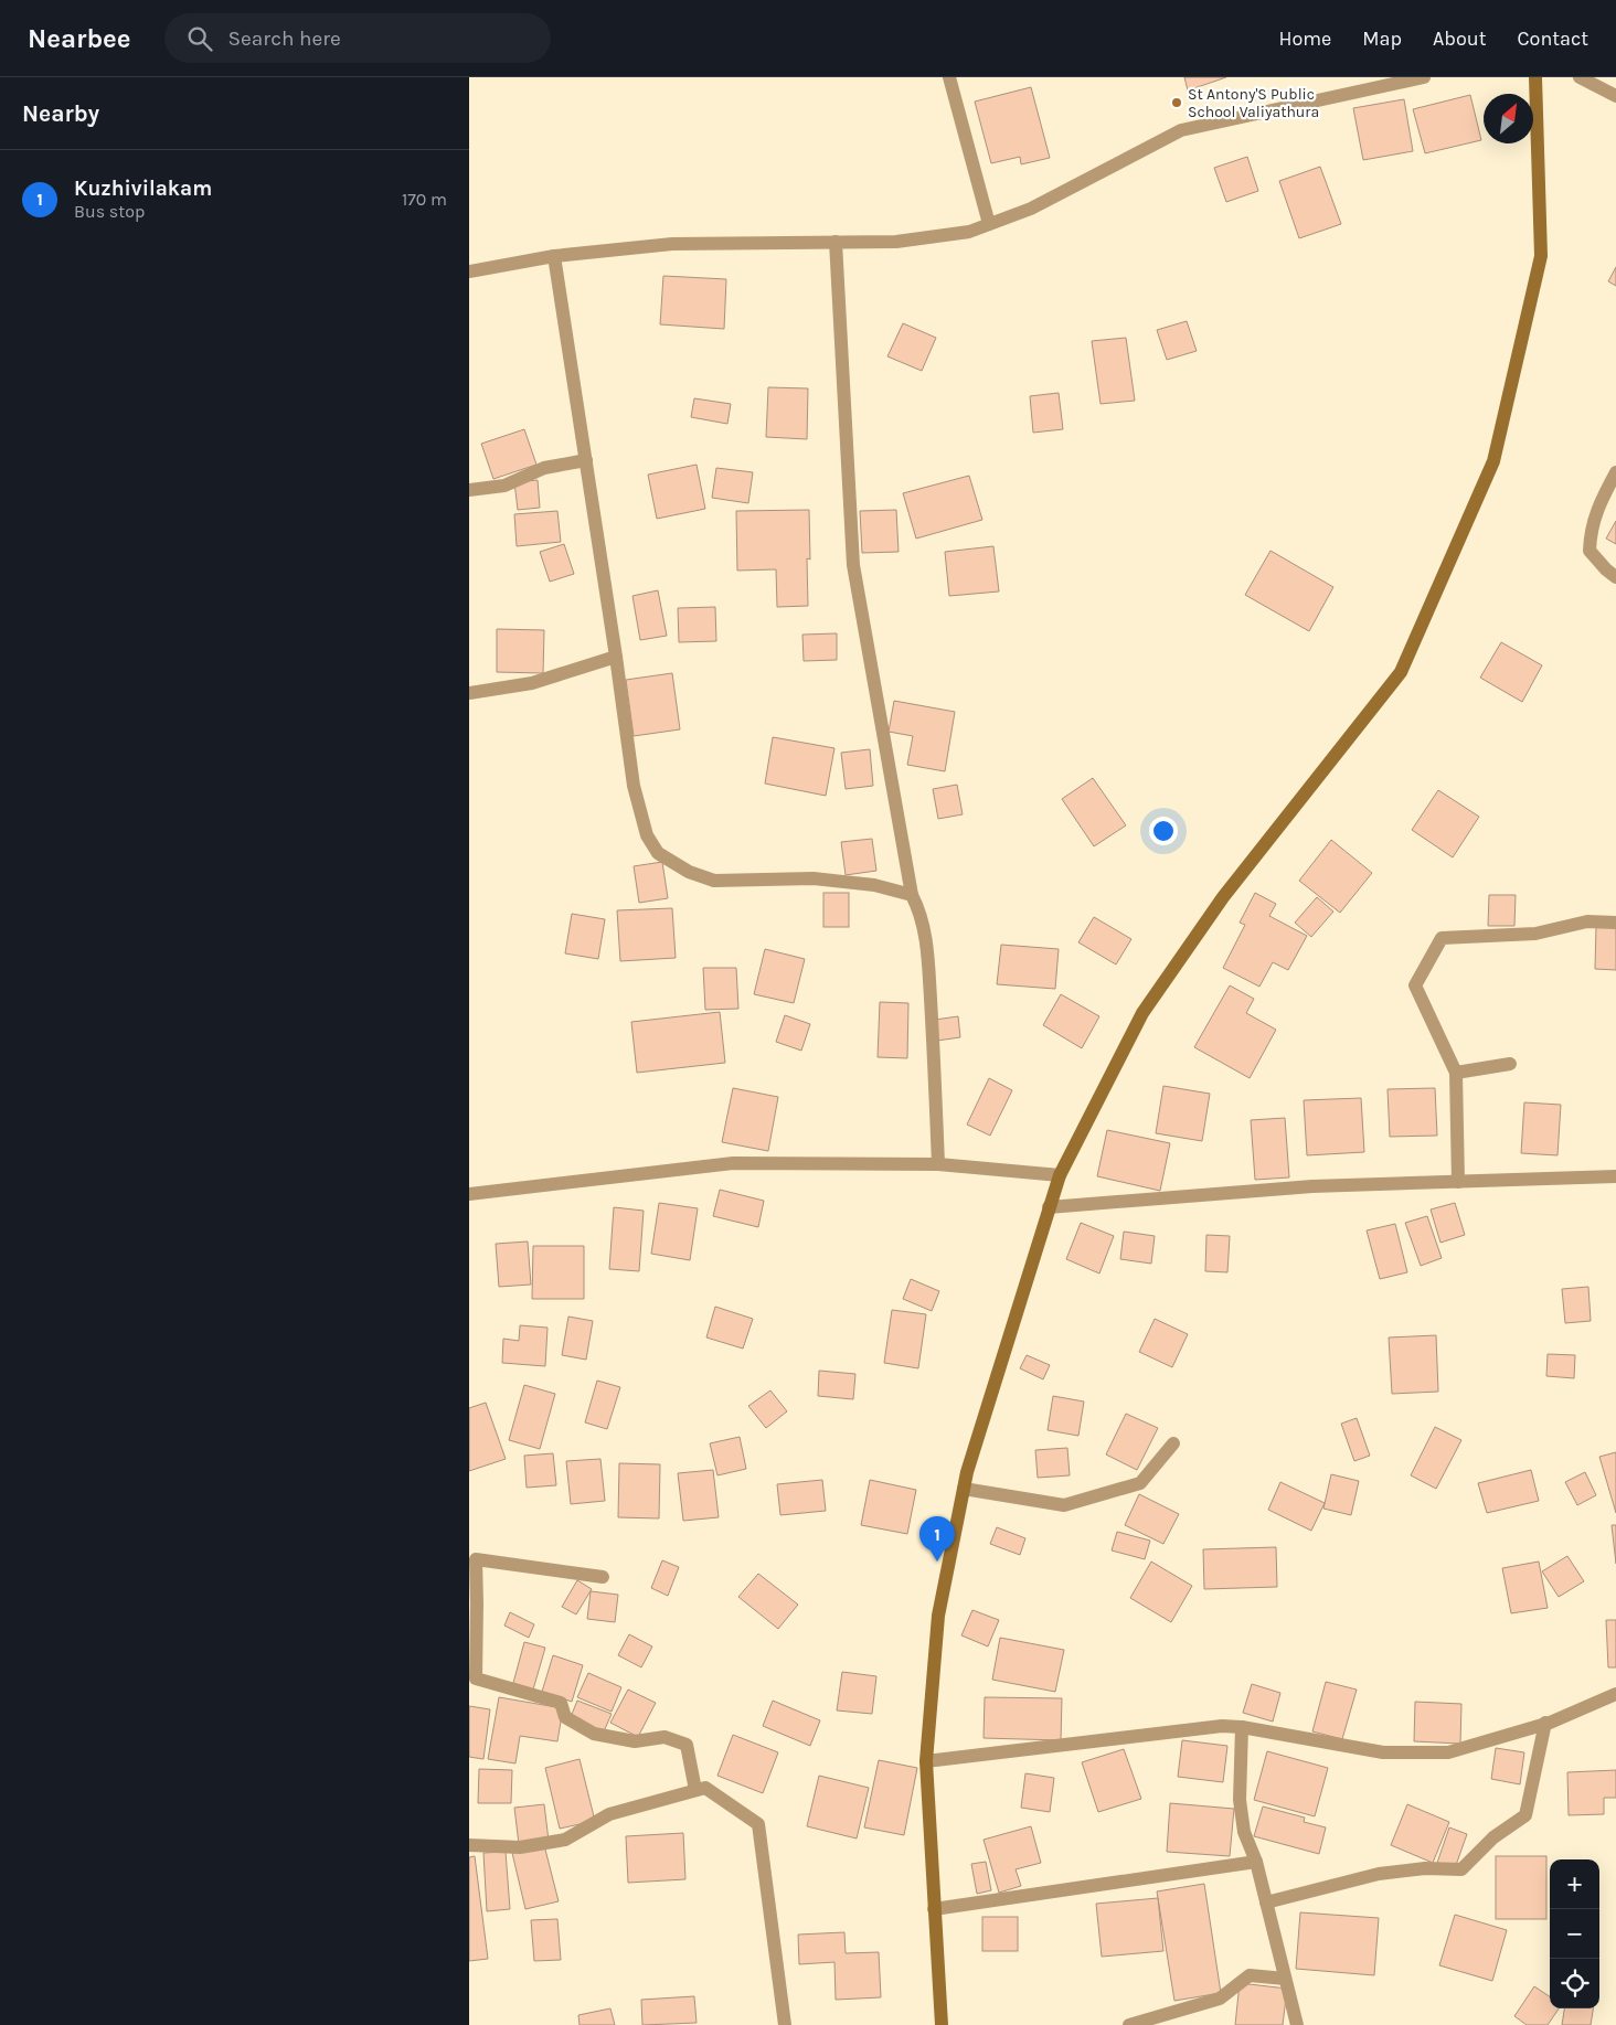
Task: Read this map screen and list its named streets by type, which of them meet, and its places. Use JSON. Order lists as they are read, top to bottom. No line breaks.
{"places":["St Antony'S Public School Valiyathura"],"north":"top right","page":{"header":"Nearbee","search":"Search here","nav":["Home","Map","About","Contact"],"heading":"Nearby","list":[{"mark":"1","name":"Kuzhivilakam","note":"Bus stop","value":"170 m"}],"pins":"1","map_buttons":["+","−"]}}
